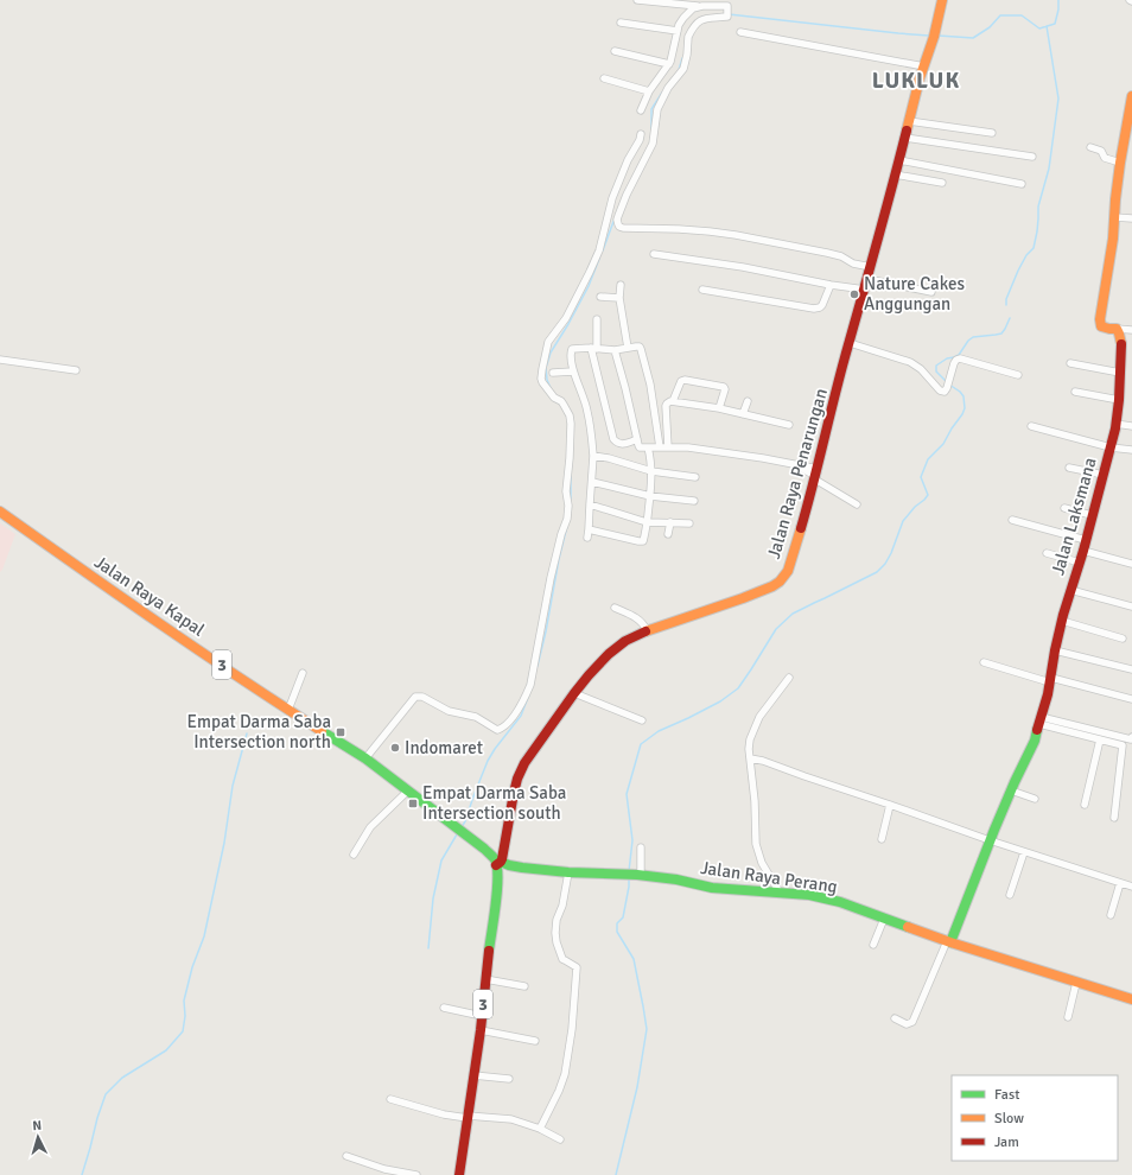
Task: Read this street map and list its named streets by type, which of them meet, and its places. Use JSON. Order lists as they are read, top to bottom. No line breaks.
{"streets":{"main road":["Jalan Raya Penarungan","Jalan Laksmana","Jalan Raya Kapal","3","Jalan Raya Perang"]},"crossings":[["Jalan Raya Penarungan","Jalan Raya Kapal"],["Jalan Raya Penarungan","3"],["Jalan Raya Penarungan","Jalan Raya Perang"],["Jalan Laksmana","Jalan Raya Perang"],["Jalan Raya Kapal","3"],["Jalan Raya Kapal","Jalan Raya Perang"],["3","Jalan Raya Perang"]],"districts":["LUKLUK"],"places":{"other":["Nature Cakes Anggungan","Indomaret"],"transit":["Empat Darma Saba Intersection north","Empat Darma Saba Intersection south"]},"legend":["Fast","Slow","Jam"],"north":"top"}
